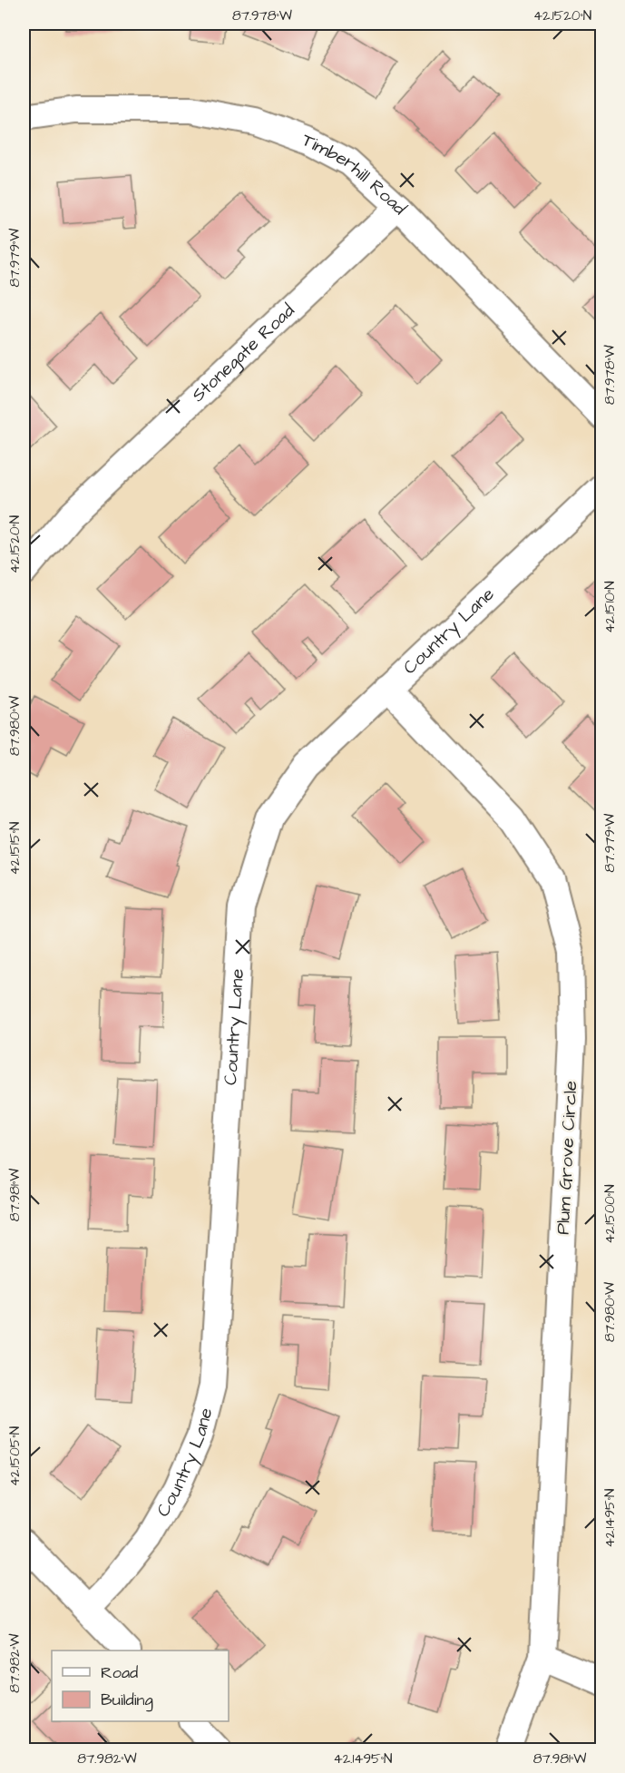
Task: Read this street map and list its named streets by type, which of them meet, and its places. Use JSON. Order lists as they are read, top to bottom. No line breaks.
{"streets":{"street":["Timberhill Road","Stonegate Road","Country Lane","Plum Grove Circle"]},"crossings":[["Timberhill Road","Stonegate Road"],["Country Lane","Plum Grove Circle"]],"legend":["Road","Building"],"coordinates":["87.978°W","42.1520°N","87.979°W","42.1510°N","87.980°W","42.1515°N","87.981°W","42.1500°N","42.1505°N","42.1495°N","87.982°W"]}
